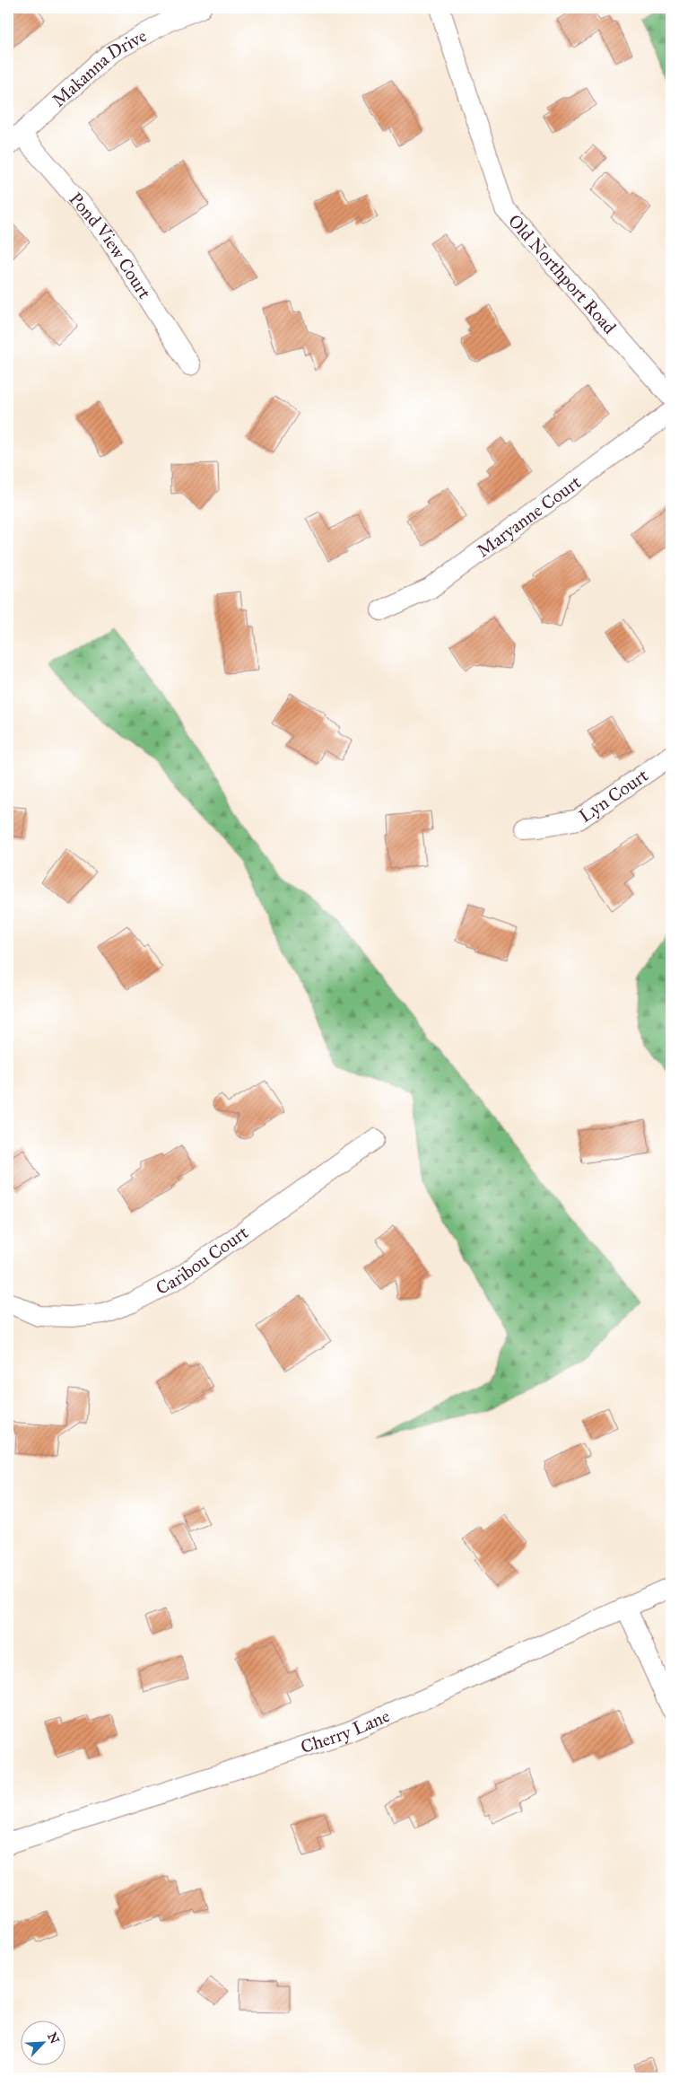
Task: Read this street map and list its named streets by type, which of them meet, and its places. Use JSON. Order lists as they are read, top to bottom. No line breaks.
{"streets":{"street":["Makanna Drive","Pond View Court","Old Northport Road","Maryanne Court","Lyn Court","Caribou Court","Cherry Lane"]},"crossings":[["Makanna Drive","Pond View Court"]],"north":"top right"}
